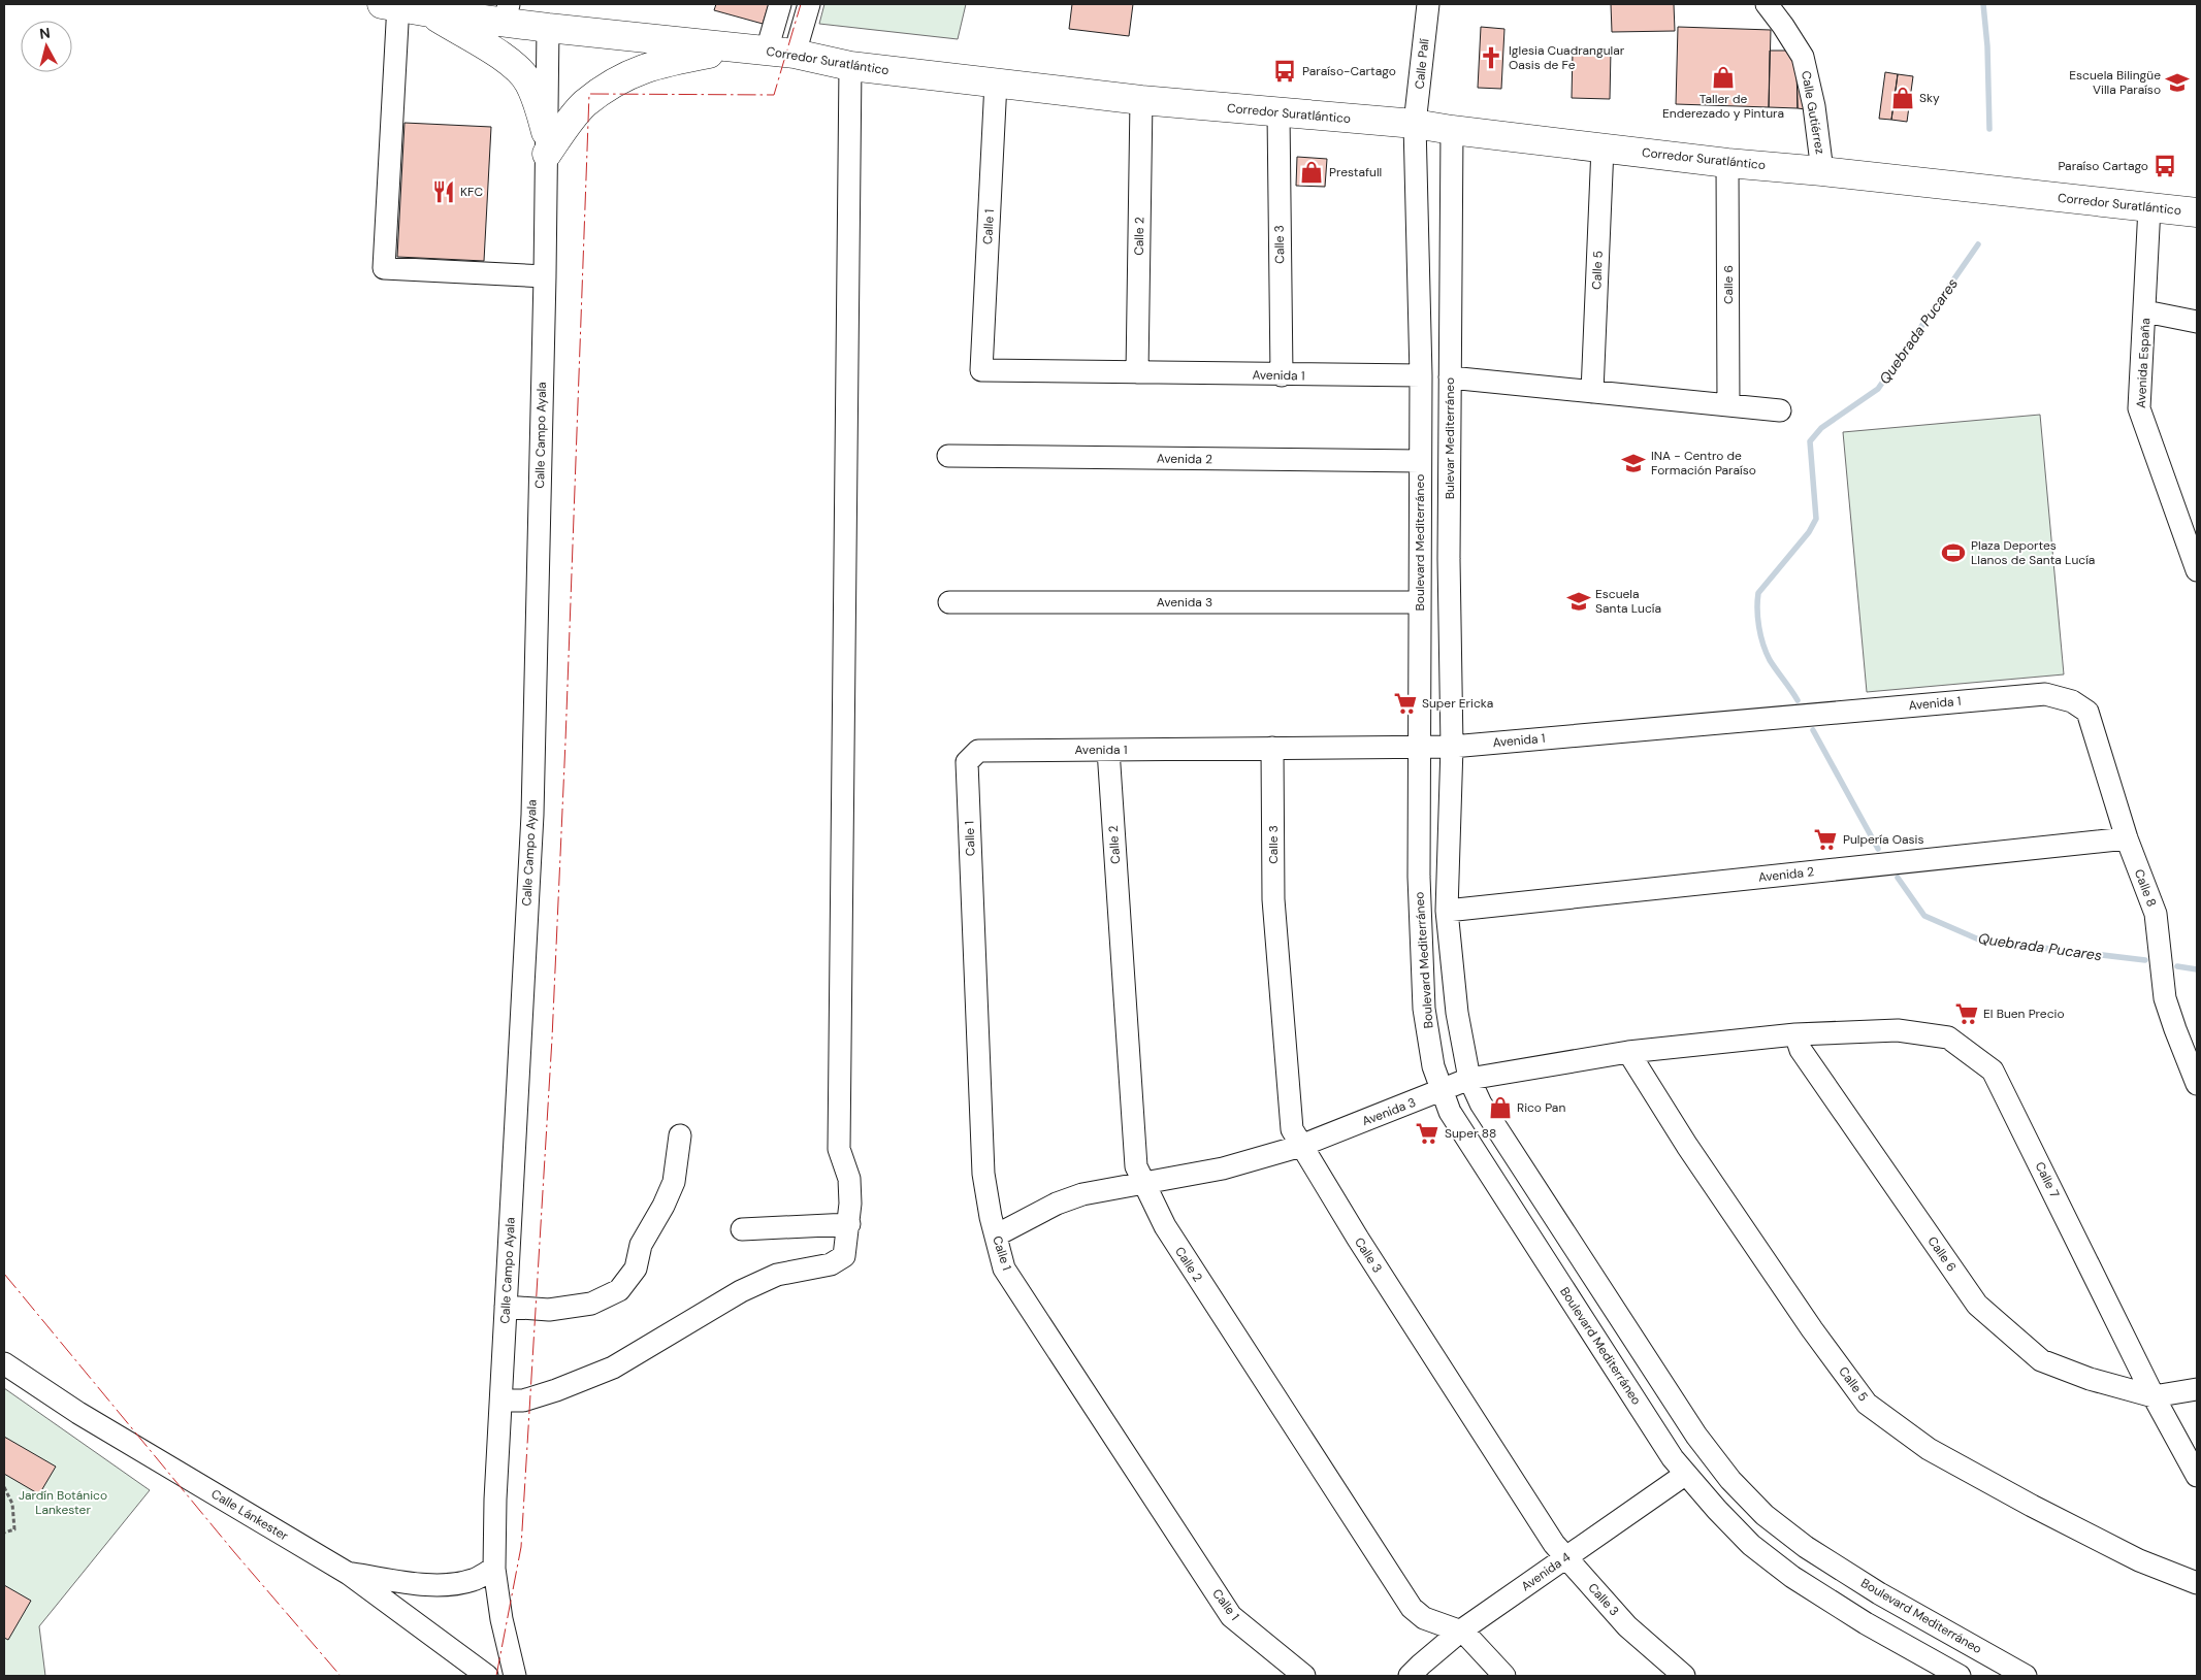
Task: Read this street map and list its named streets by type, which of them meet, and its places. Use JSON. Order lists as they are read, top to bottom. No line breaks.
{"streets":{"main road":["Corredor Suratlántico"],"street":["Calle Palí","Calle Gutiérrez","Calle 1","Calle 2","Calle 3","Calle 5","Calle 6","Avenida España","Avenida 1","Calle Campo Ayala","Bulevar Mediterráneo","Avenida 2","Boulevard Mediterráneo","Avenida 3","Calle 8","Calle 7","Calle Lánkester","Avenida 4"]},"crossings":[["Corredor Suratlántico","Calle Palí"],["Corredor Suratlántico","Calle Gutiérrez"],["Corredor Suratlántico","Calle 1"],["Corredor Suratlántico","Calle 2"],["Corredor Suratlántico","Calle 3"],["Corredor Suratlántico","Calle 5"],["Corredor Suratlántico","Calle 6"],["Corredor Suratlántico","Avenida España"],["Corredor Suratlántico","Calle Campo Ayala"],["Corredor Suratlántico","Bulevar Mediterráneo"],["Corredor Suratlántico","Boulevard Mediterráneo"],["Calle Palí","Boulevard Mediterráneo"],["Calle 1","Avenida 1"],["Calle 1","Avenida 3"],["Calle 2","Avenida 1"],["Calle 2","Avenida 3"],["Calle 2","Avenida 4"],["Calle 3","Avenida 1"],["Calle 3","Avenida 3"],["Calle 3","Avenida 4"],["Calle 5","Avenida 3"],["Calle 6","Avenida 3"],["Calle 6","Calle 7"],["Avenida 1","Bulevar Mediterráneo"],["Avenida 1","Boulevard Mediterráneo"],["Avenida 1","Calle 8"],["Bulevar Mediterráneo","Boulevard Mediterráneo"],["Avenida 2","Boulevard Mediterráneo"],["Avenida 2","Calle 8"],["Boulevard Mediterráneo","Avenida 3"],["Boulevard Mediterráneo","Avenida 4"],["Avenida 3","Calle 7"]],"water":["Quebrada Pucares"],"parks":["Jardín Botánico Lankester"],"places":{"church":["Iglesia Cuadrangular Oasis de Fe"],"bus stop":["Paraíso-Cartago","Paraíso Cartago"],"shop":["Taller de Enderezado y Pintura","Sky","Prestafull","Rico Pan"],"school or university":["Escuela Bilingüe Villa Paraíso","INA - Centro de Formación Paraíso","Escuela Santa Lucía"],"restaurant":["KFC"],"sports":["Plaza Deportes Llanos de Santa Lucía"],"supermarket":["Super Ericka","Pulpería Oasis","El Buen Precio","Super 88"]},"north":"top"}
